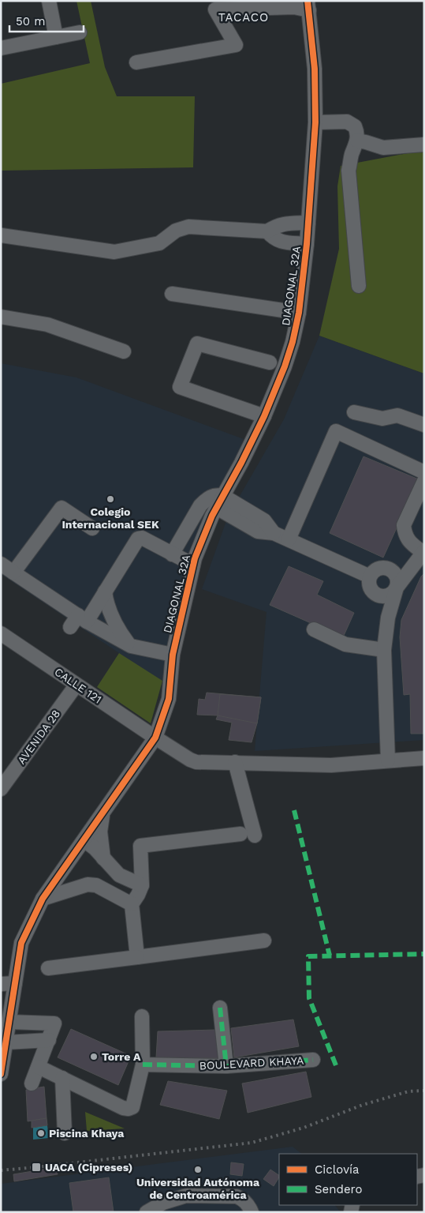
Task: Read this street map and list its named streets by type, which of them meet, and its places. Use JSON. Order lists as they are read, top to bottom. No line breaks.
{"streets":{"street":["DIAGONAL 32A","CALLE 121","AVENIDA 28","BOULEVARD KHAYA"]},"crossings":[["DIAGONAL 32A","CALLE 121"],["CALLE 121","AVENIDA 28"]],"districts":["TACACO"],"places":{"other":["Colegio Internacional SEK","Torre A","Piscina Khaya","Universidad Autónoma de Centroamérica"],"transit":["UACA (Cipreses)"]},"legend":["Ciclovía","Sendero"],"scale_bar":"50 m"}
